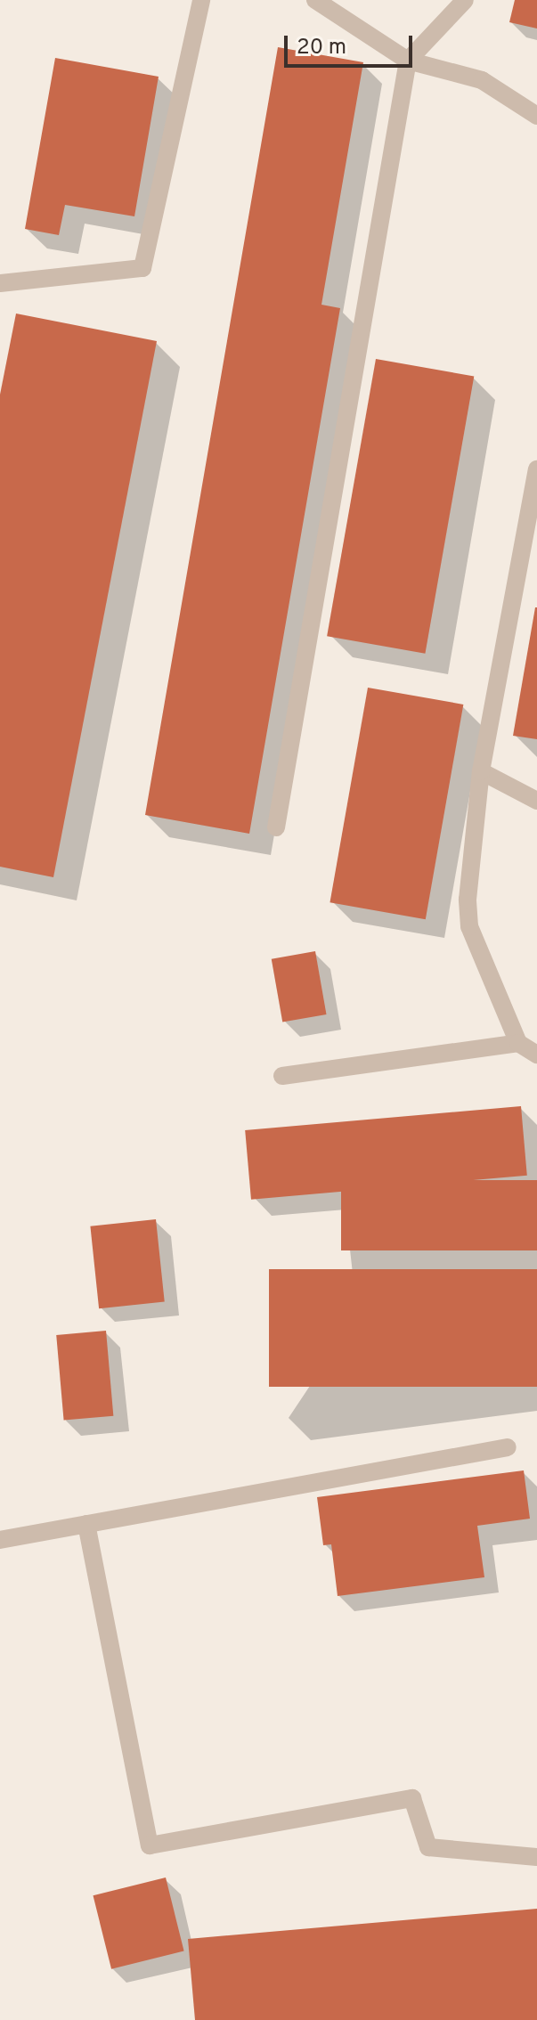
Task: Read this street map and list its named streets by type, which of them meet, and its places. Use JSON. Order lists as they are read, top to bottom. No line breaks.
{"scale_bar":"20 m"}
